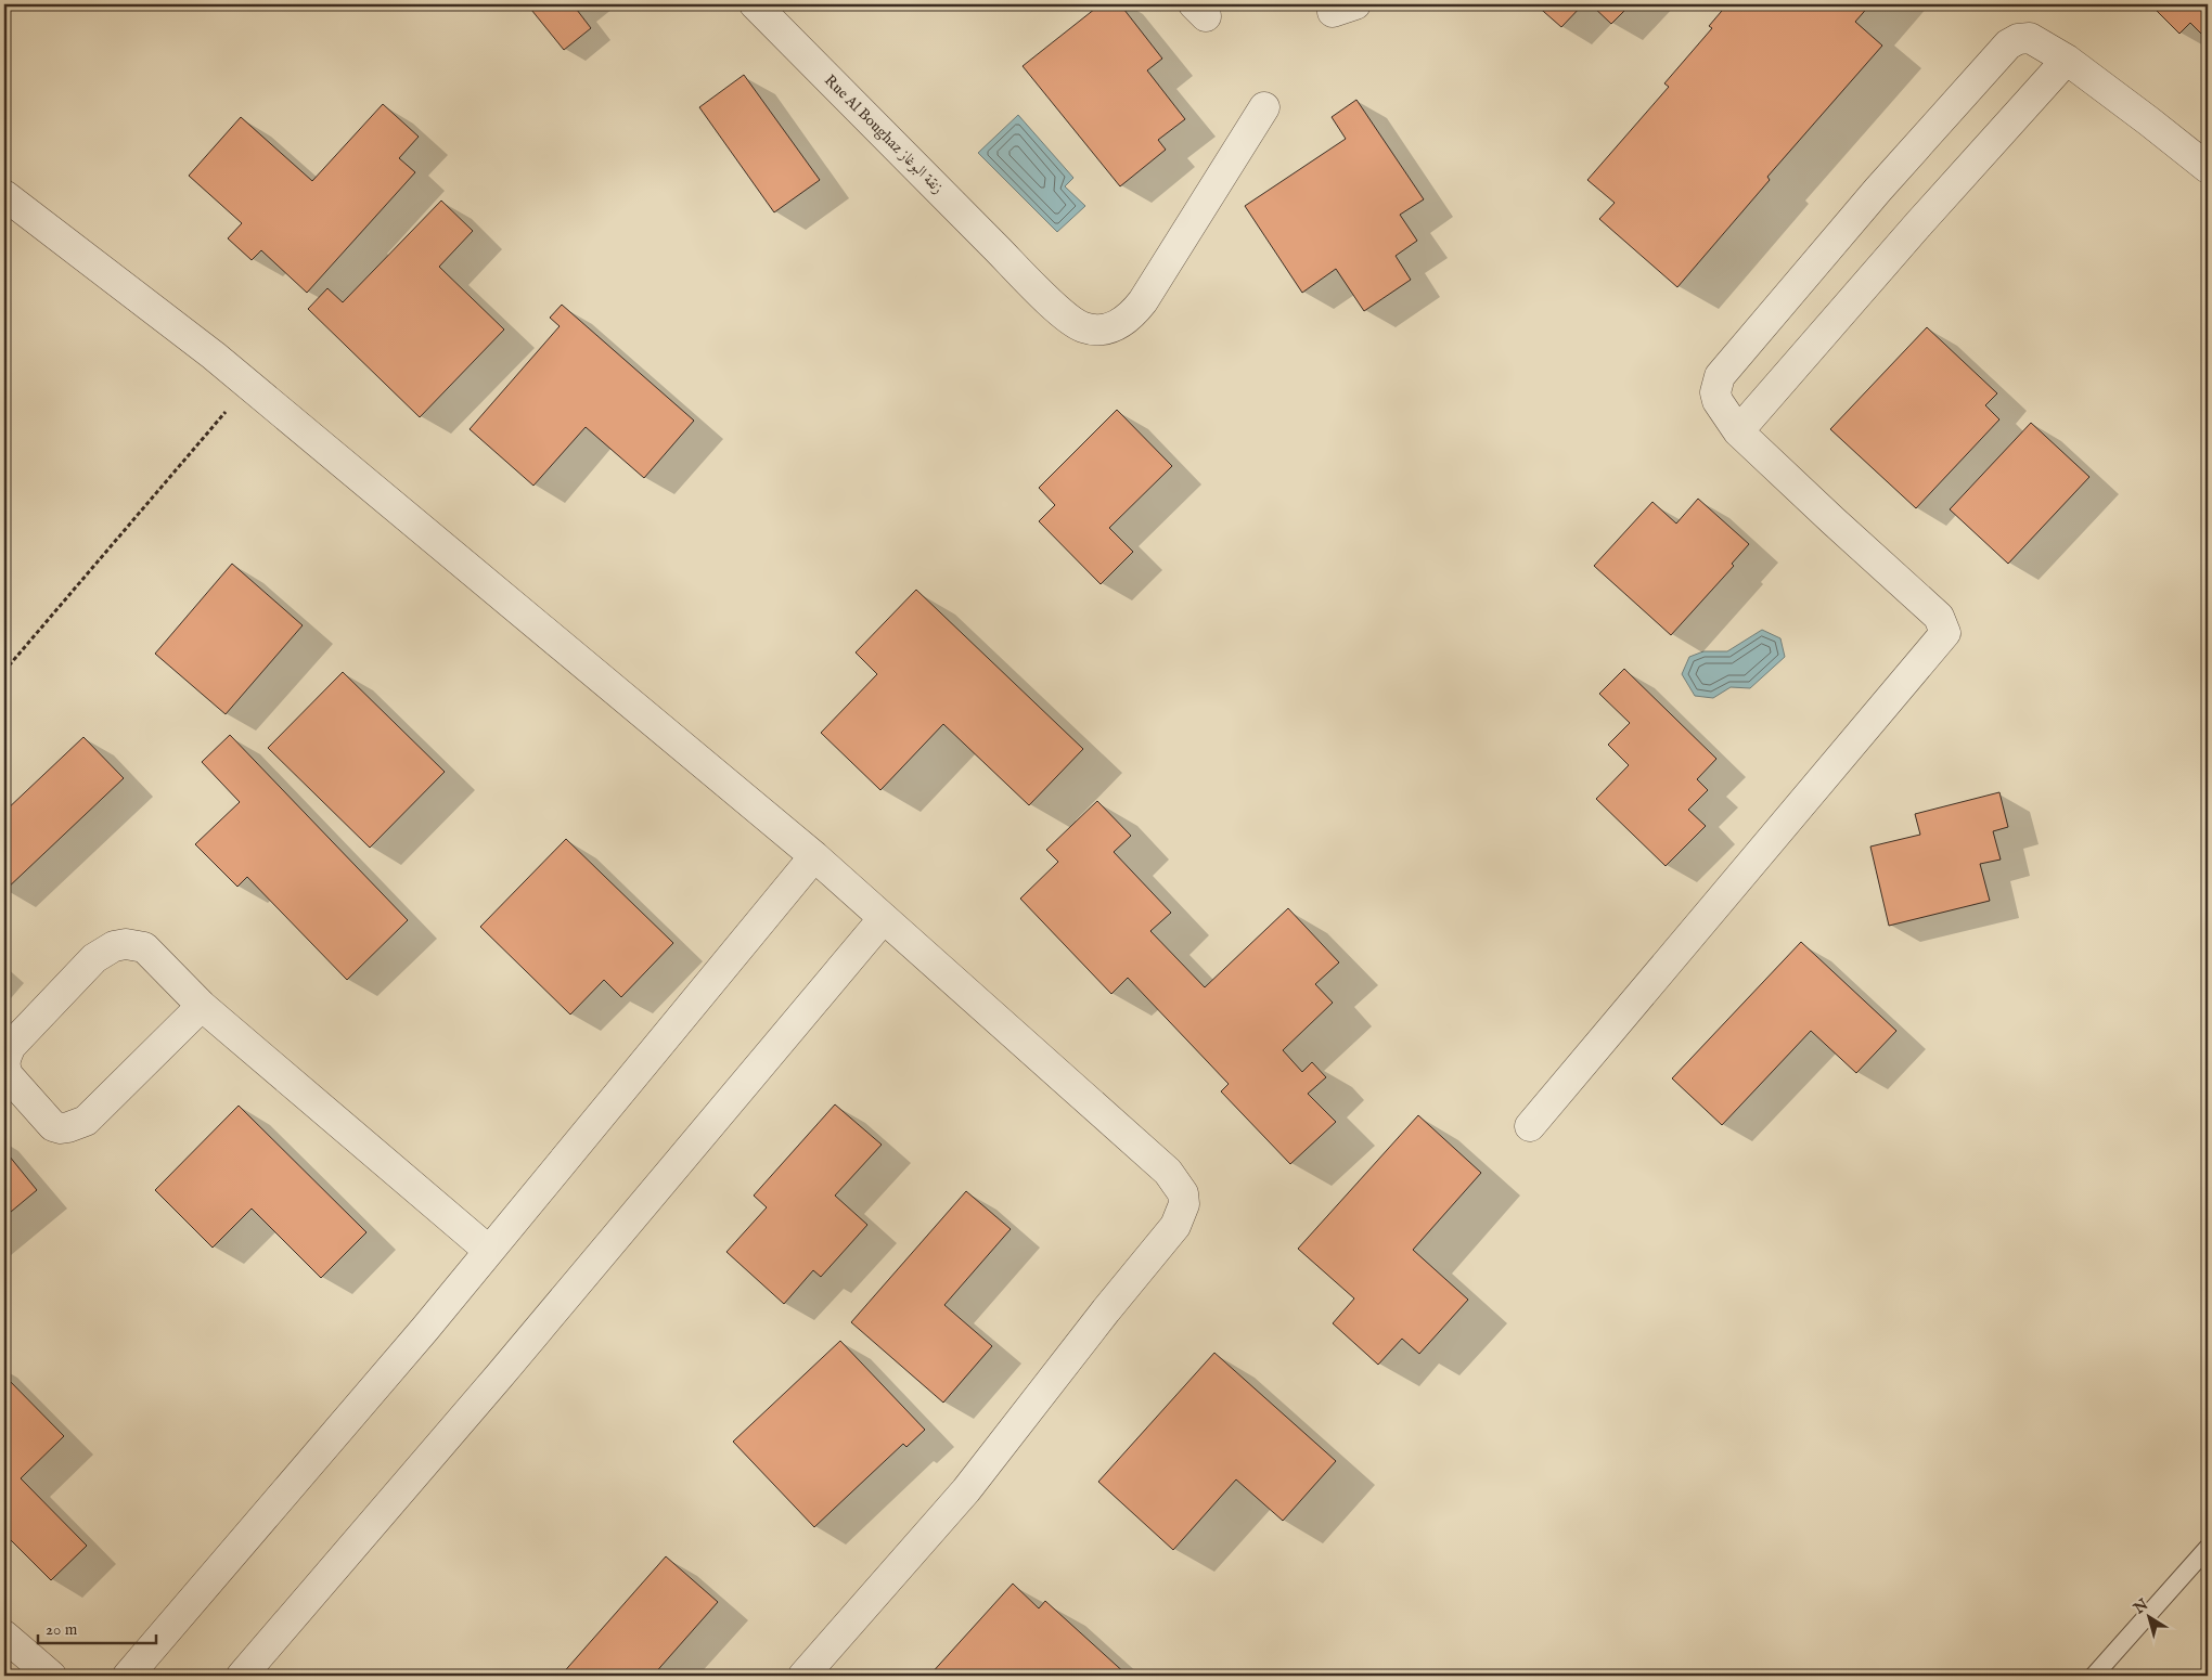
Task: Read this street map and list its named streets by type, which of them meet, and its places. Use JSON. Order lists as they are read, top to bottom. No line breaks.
{"streets":{"street":["Rue Al Boughaz زنقة البوغاز"]},"scale_bar":"20 m","north":"top left"}
